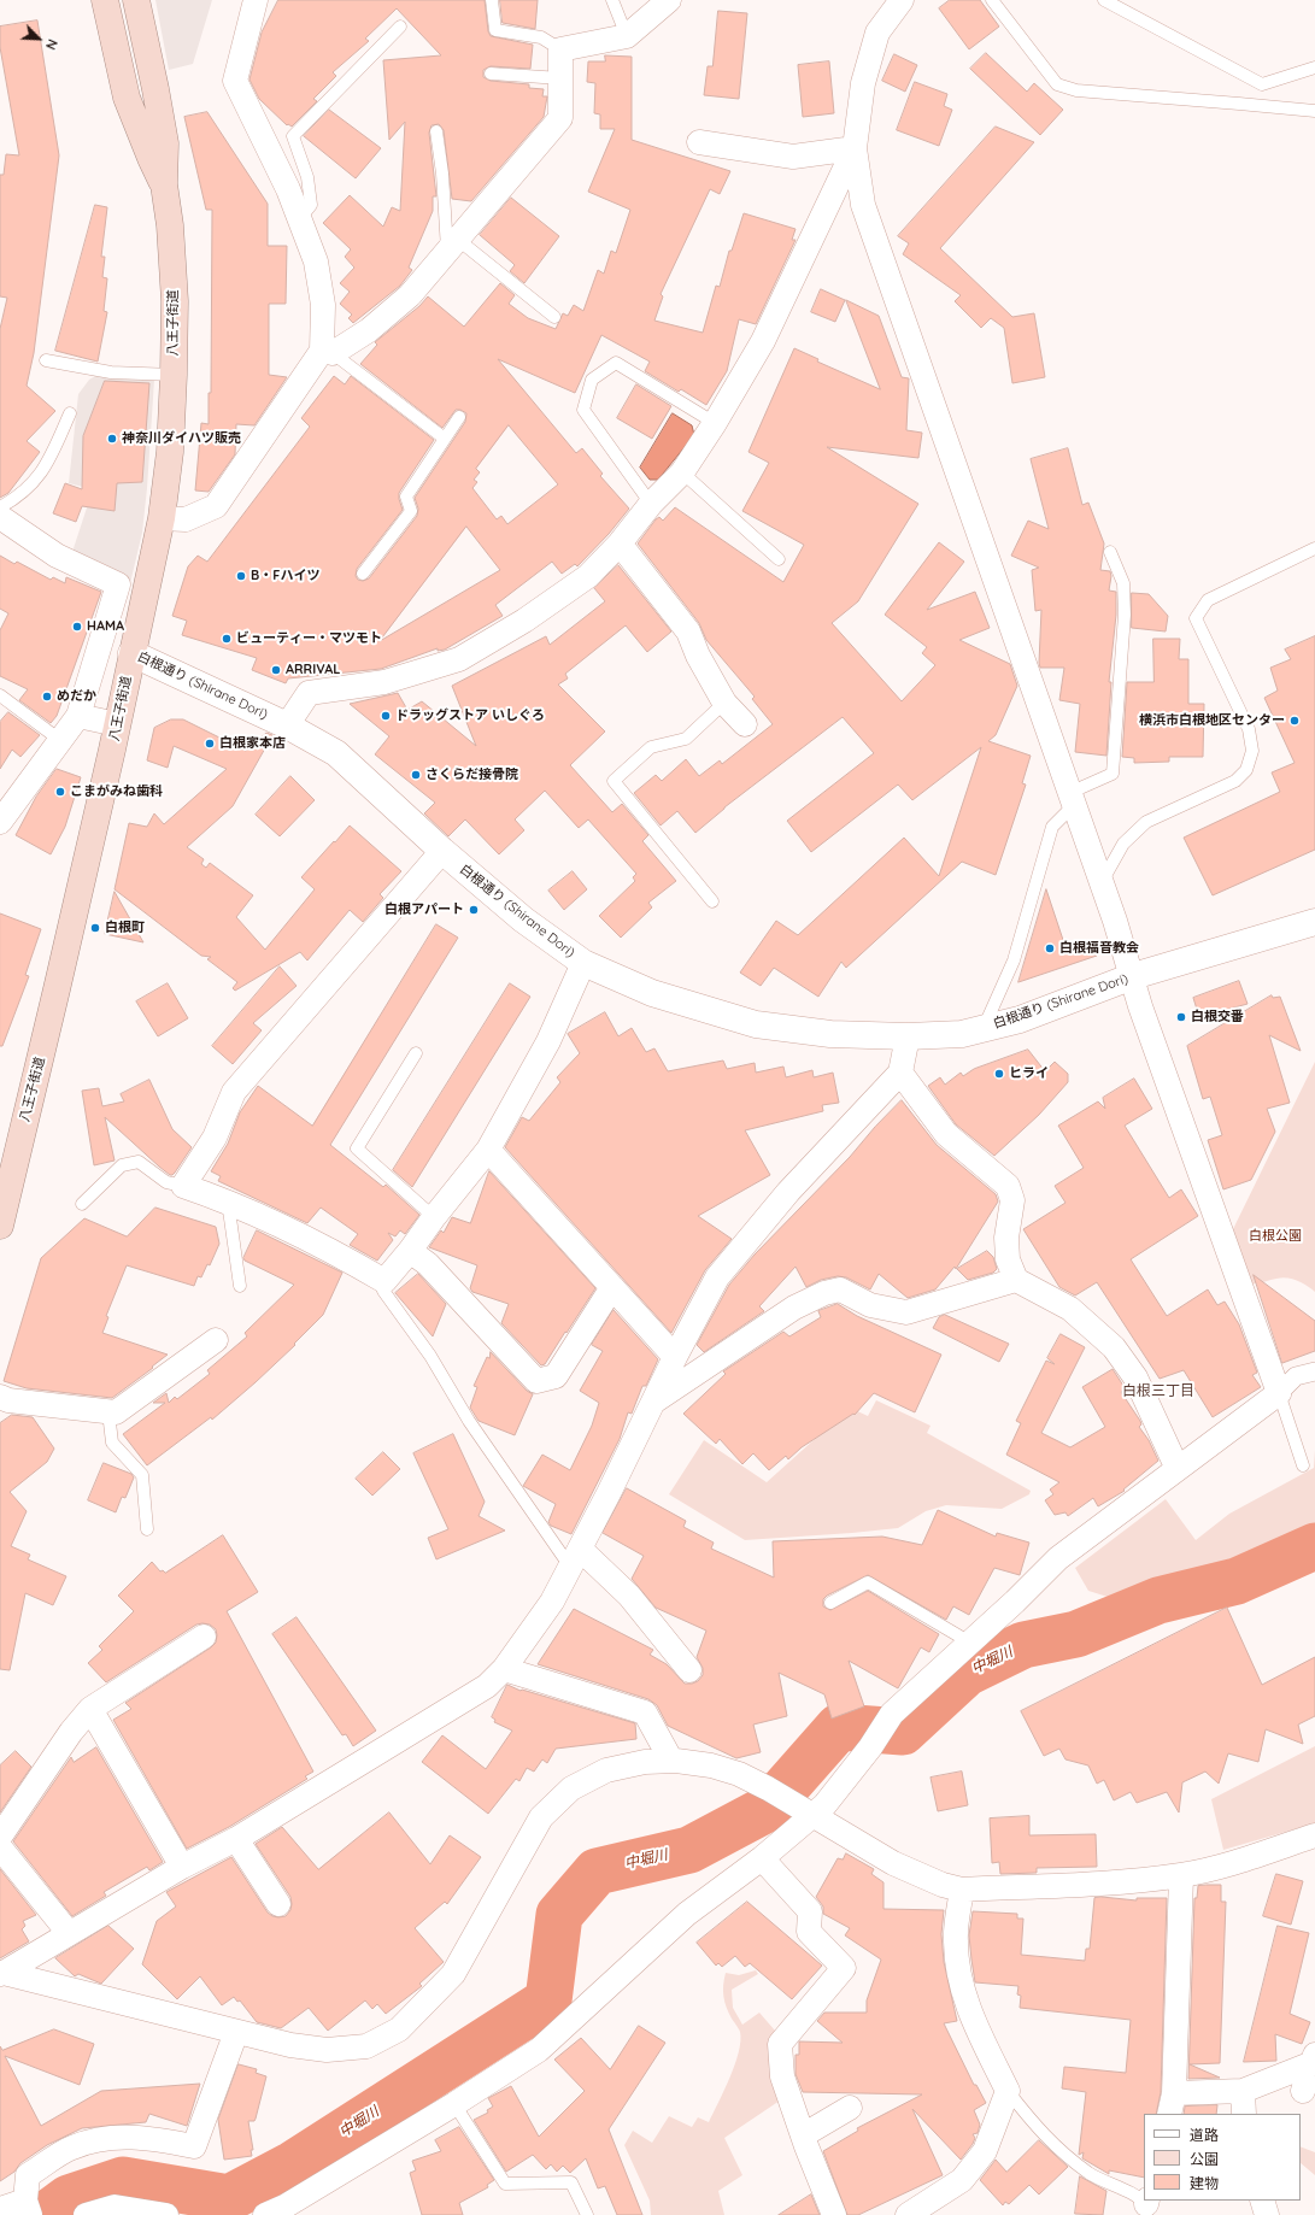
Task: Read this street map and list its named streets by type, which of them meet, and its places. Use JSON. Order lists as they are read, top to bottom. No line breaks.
{"streets":{"highway":["八王子街道"],"street":["白根通り (Shirane Dori)"]},"crossings":[["八王子街道","白根通り (Shirane Dori)"]],"districts":["白根三丁目"],"water":["中堀川"],"parks":["白根公園"],"places":["神奈川ダイハツ販売","B・Fハイツ","HAMA","ビューティー・マツモト","ARRIVAL","めだか","ドラッグストア いしぐろ","横浜市白根地区センター","白根家本店","さくらだ接骨院","こまがみね歯科","白根アパート","白根町","白根福音教会","白根交番","ヒライ"],"legend":["道路","公園","建物"],"north":"bottom right"}
